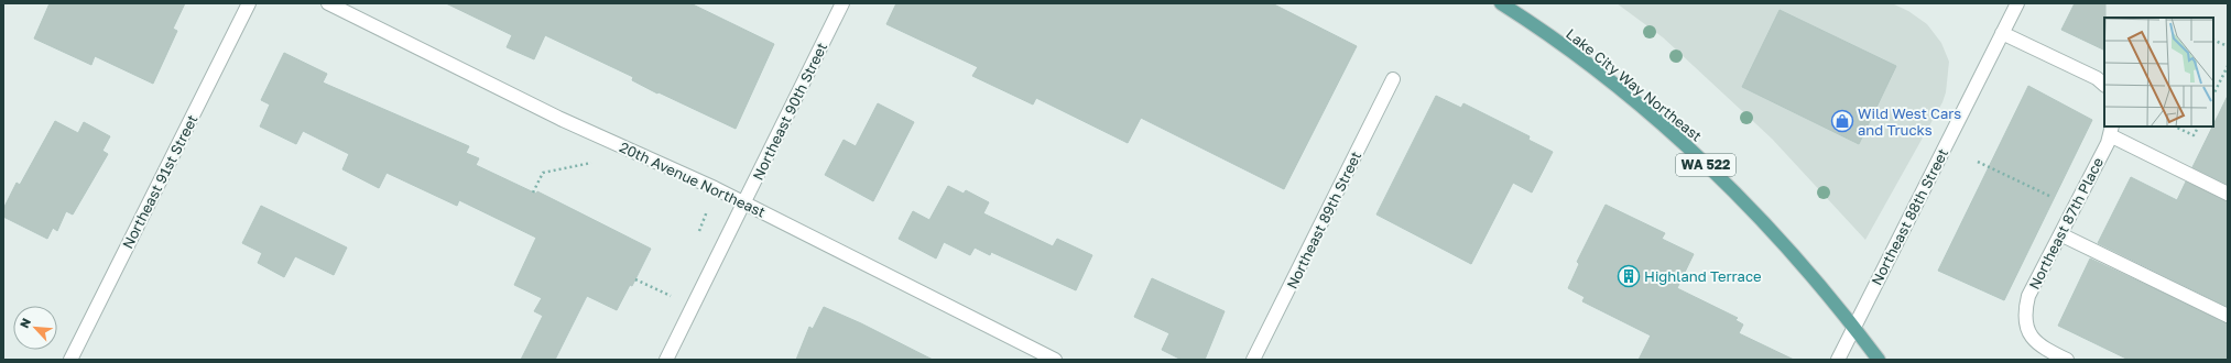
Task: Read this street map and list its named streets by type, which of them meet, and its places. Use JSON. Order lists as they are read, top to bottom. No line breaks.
{"streets":{"main road":["Lake City Way Northeast","WA 522"],"street":["Northeast 90th Street","20th Avenue Northeast","Northeast 91st Street","Northeast 88th Street","Northeast 89th Street","Northeast 87th Place"]},"crossings":[["Lake City Way Northeast","Northeast 88th Street"],["Northeast 90th Street","20th Avenue Northeast"]],"places":{"shop":["Wild West Cars and Trucks"],"building":["Highland Terrace"]},"north":"top left"}
